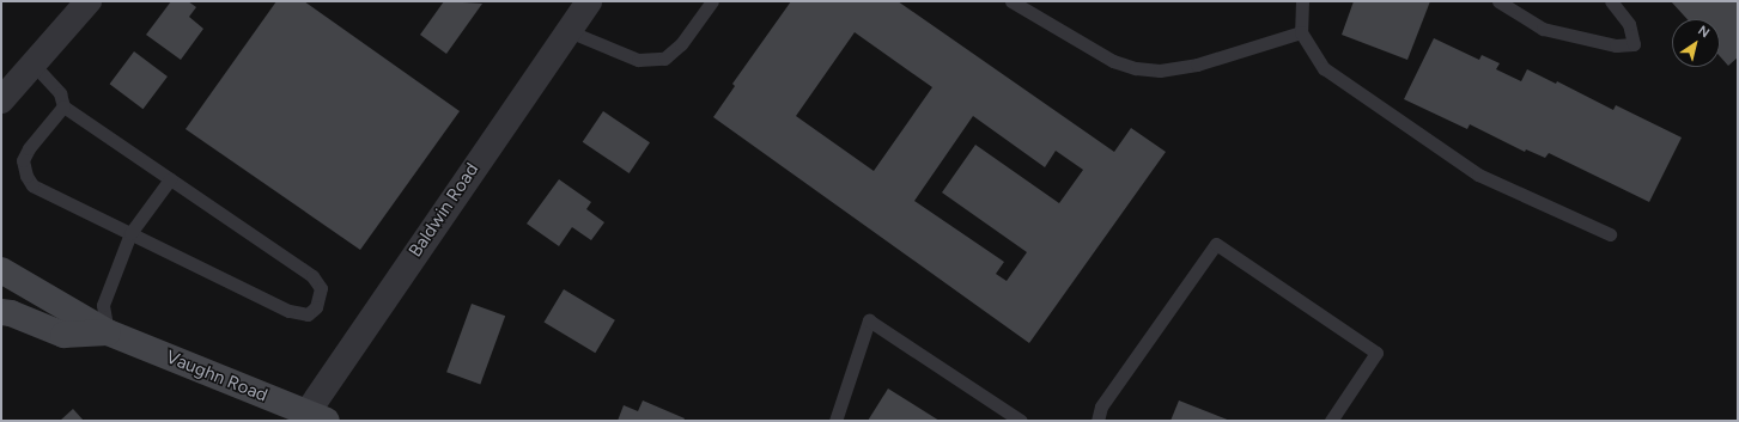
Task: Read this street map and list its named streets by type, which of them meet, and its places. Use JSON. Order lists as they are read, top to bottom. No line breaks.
{"streets":{"street":["Baldwin Road","Vaughn Road"]},"crossings":[["Baldwin Road","Vaughn Road"]],"north":"top right"}
